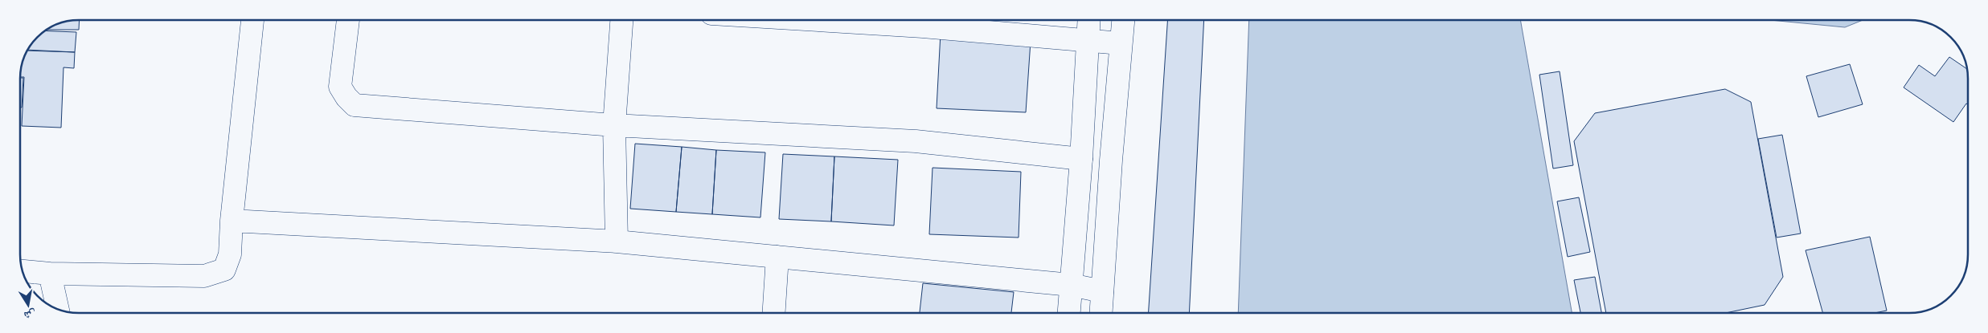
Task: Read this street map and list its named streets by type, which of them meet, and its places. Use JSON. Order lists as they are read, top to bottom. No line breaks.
{"north":"bottom"}
